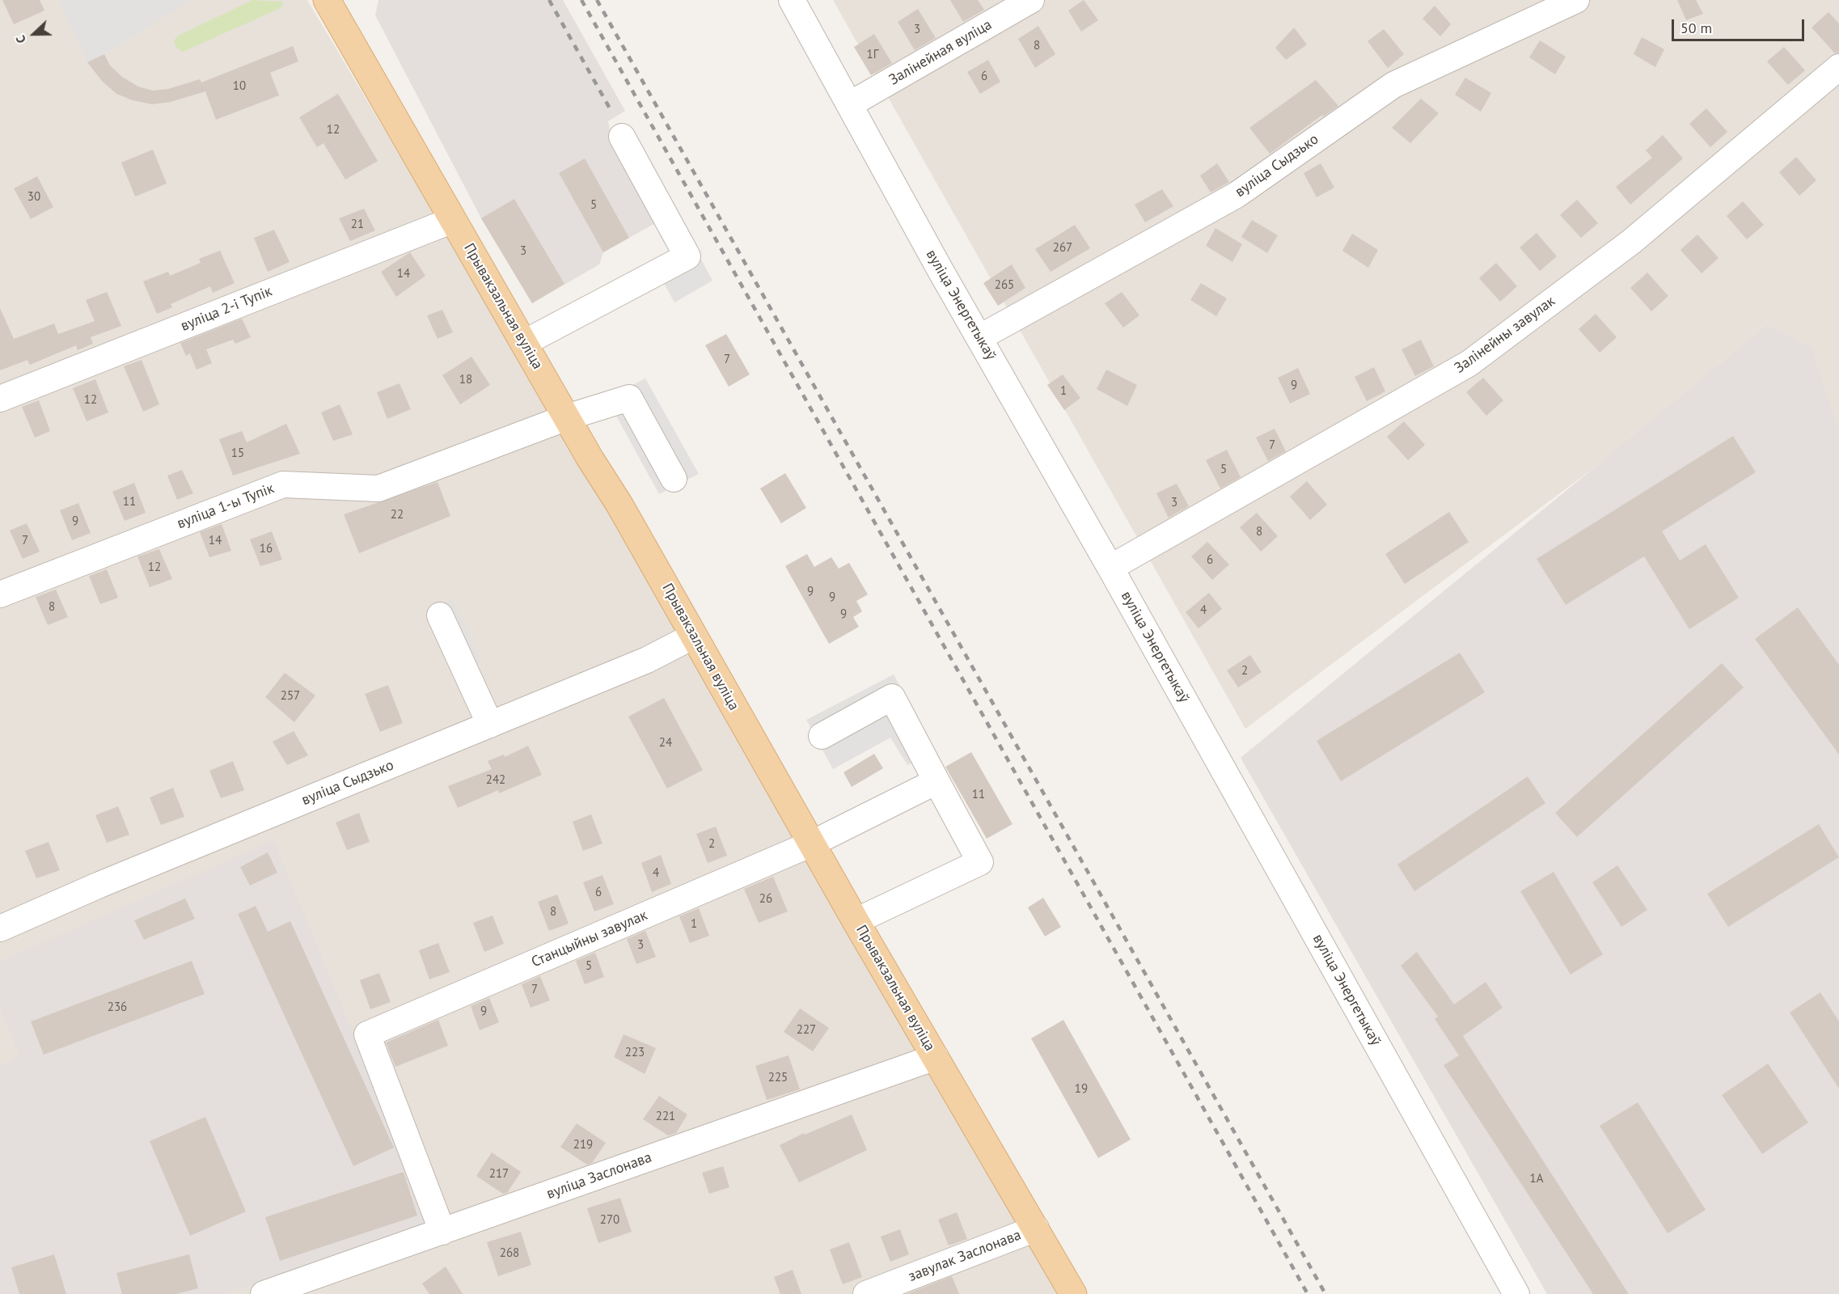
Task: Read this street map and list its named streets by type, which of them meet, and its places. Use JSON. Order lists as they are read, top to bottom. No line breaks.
{"streets":{"main road":["Прывакзальная вуліца"],"street":["Залінейная вуліца","вуліца Сыдзько","вуліца Энергетыкаў","вуліца 2-і Тупік","Залінейны завулак","вуліца 1-ы Тупік","Станцыйны завулак","вуліца Заслонава","завулак Заслонава"]},"crossings":[["Залінейная вуліца","вуліца Энергетыкаў"],["вуліца Сыдзько","вуліца Энергетыкаў"],["вуліца Сыдзько","Прывакзальная вуліца"],["вуліца Энергетыкаў","Залінейны завулак"],["Прывакзальная вуліца","вуліца 2-і Тупік"],["Прывакзальная вуліца","вуліца 1-ы Тупік"],["Прывакзальная вуліца","Станцыйны завулак"],["Прывакзальная вуліца","вуліца Заслонава"],["Прывакзальная вуліца","завулак Заслонава"],["Станцыйны завулак","вуліца Заслонава"]],"house_numbers":["3","8","1Г","6","10","12","30","5","21","267","3","14","265","7","18","9","1","12","7","15","5","11","3","22","9","8","7","14","16","6","12","9","9","8","4","9","2","257","24","242","11","2","4","6","26","8","1","3","5","7","236","9","227","223","225","19","221","219","217","1А","270","268"],"scale_bar":"50 m","north":"left"}
